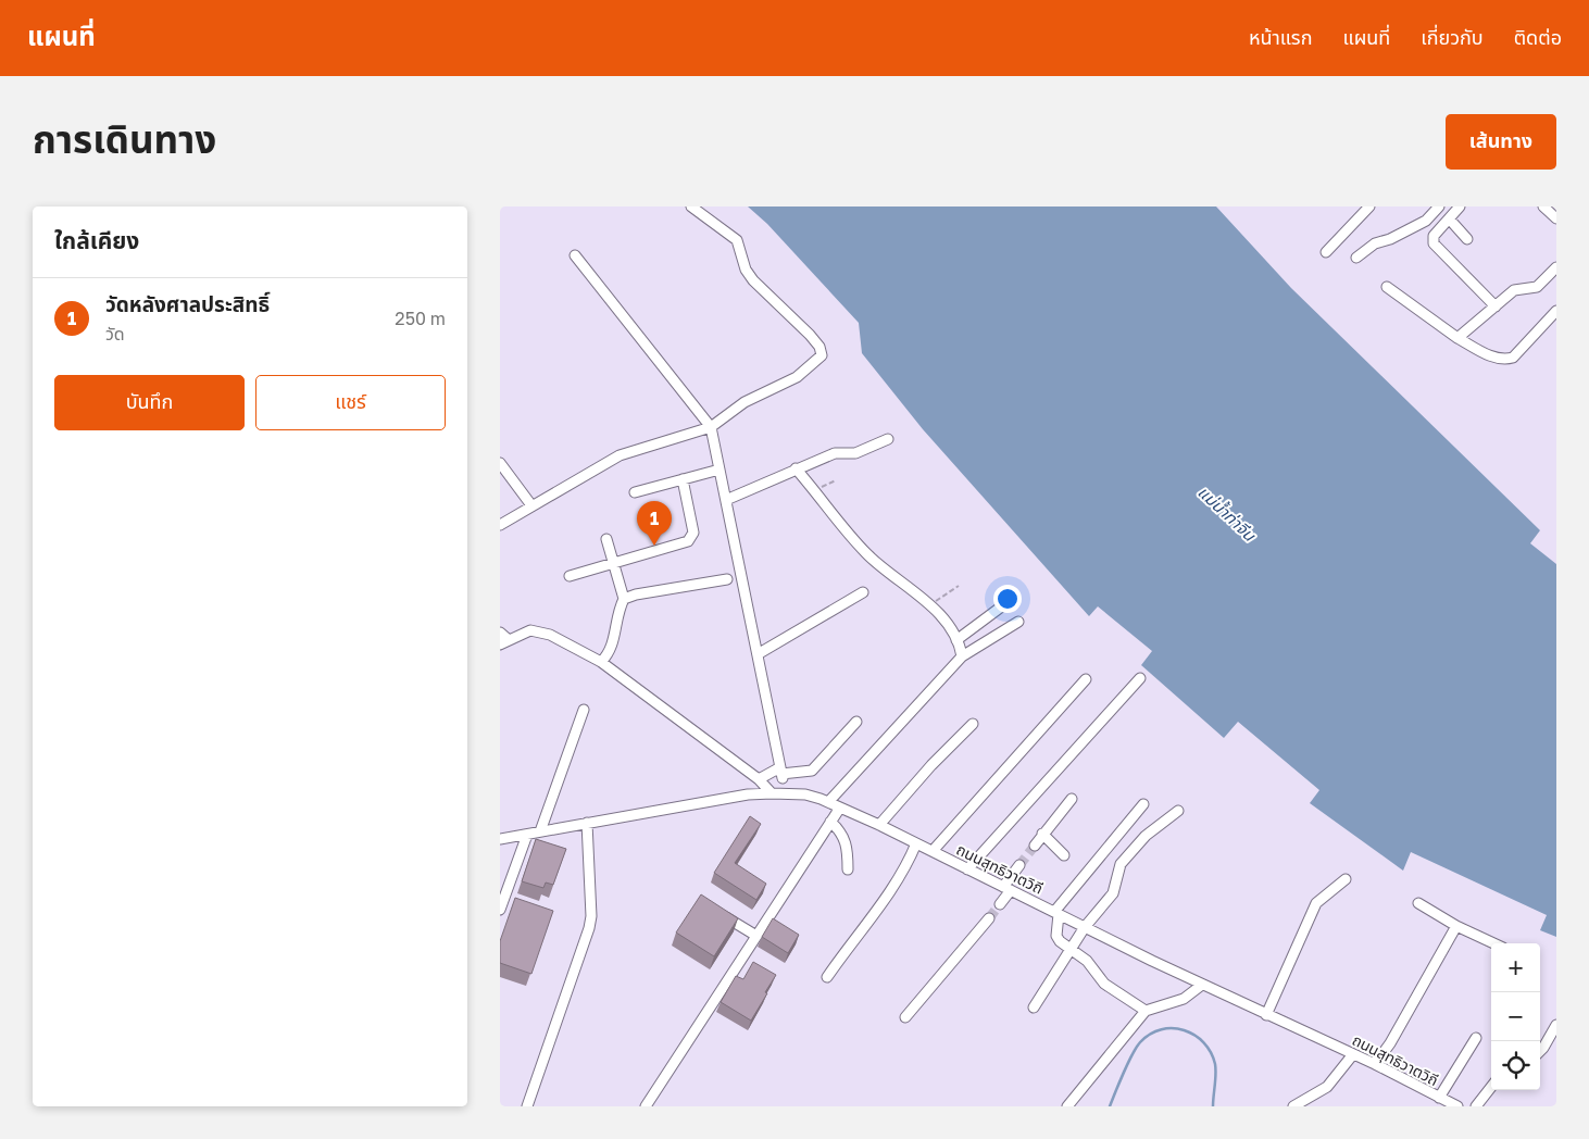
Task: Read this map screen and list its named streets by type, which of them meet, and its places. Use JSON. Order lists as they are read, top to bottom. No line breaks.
{"streets":{"street":["ถนนสุทธิวาตวิถี"]},"water":["แม่น้ำท่าจีน"],"page":{"header":"แผนที่","nav":["หน้าแรก","แผนที่","เกี่ยวกับ","ติดต่อ"],"title":"การเดินทาง","buttons":["เส้นทาง",["บันทึก","แชร์"]],"heading":"ใกล้เคียง","list":[{"mark":"1","name":"วัดหลังศาลประสิทธิ์","note":"วัด","value":"250 m"}],"pins":"1","map_buttons":["+","−"]}}
